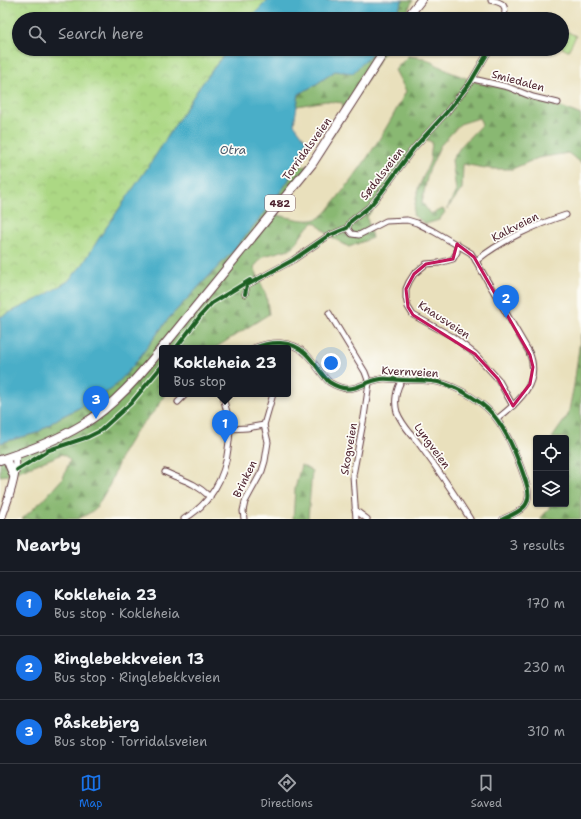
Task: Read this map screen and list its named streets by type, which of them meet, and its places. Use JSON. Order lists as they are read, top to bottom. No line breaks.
{"streets":{"main road":["Torridalsveien","482"],"street":["Smiedalen","Sødalsveien","Kalkveien","Knausveien","Kvernveien","Lyngveien","Skogveien","Brinken"]},"crossings":[["Smiedalen","Sødalsveien"],["Kvernveien","Lyngveien"],["Kvernveien","Skogveien"]],"water":["Otra"],"page":{"search":"Search here","pins":["2","3","1"],"popup":["Kokleheia 23","Bus stop"],"heading":["Nearby","3 results"],"list":[{"mark":"1","name":"Kokleheia 23","note":"Bus stop · Kokleheia","value":"170 m"},{"mark":"2","name":"Ringlebekkveien 13","note":"Bus stop · Ringlebekkveien","value":"230 m"},{"mark":"3","name":"Påskebjerg","note":"Bus stop · Torridalsveien","value":"310 m"}],"nav":["Map","Directions","Saved"]}}
